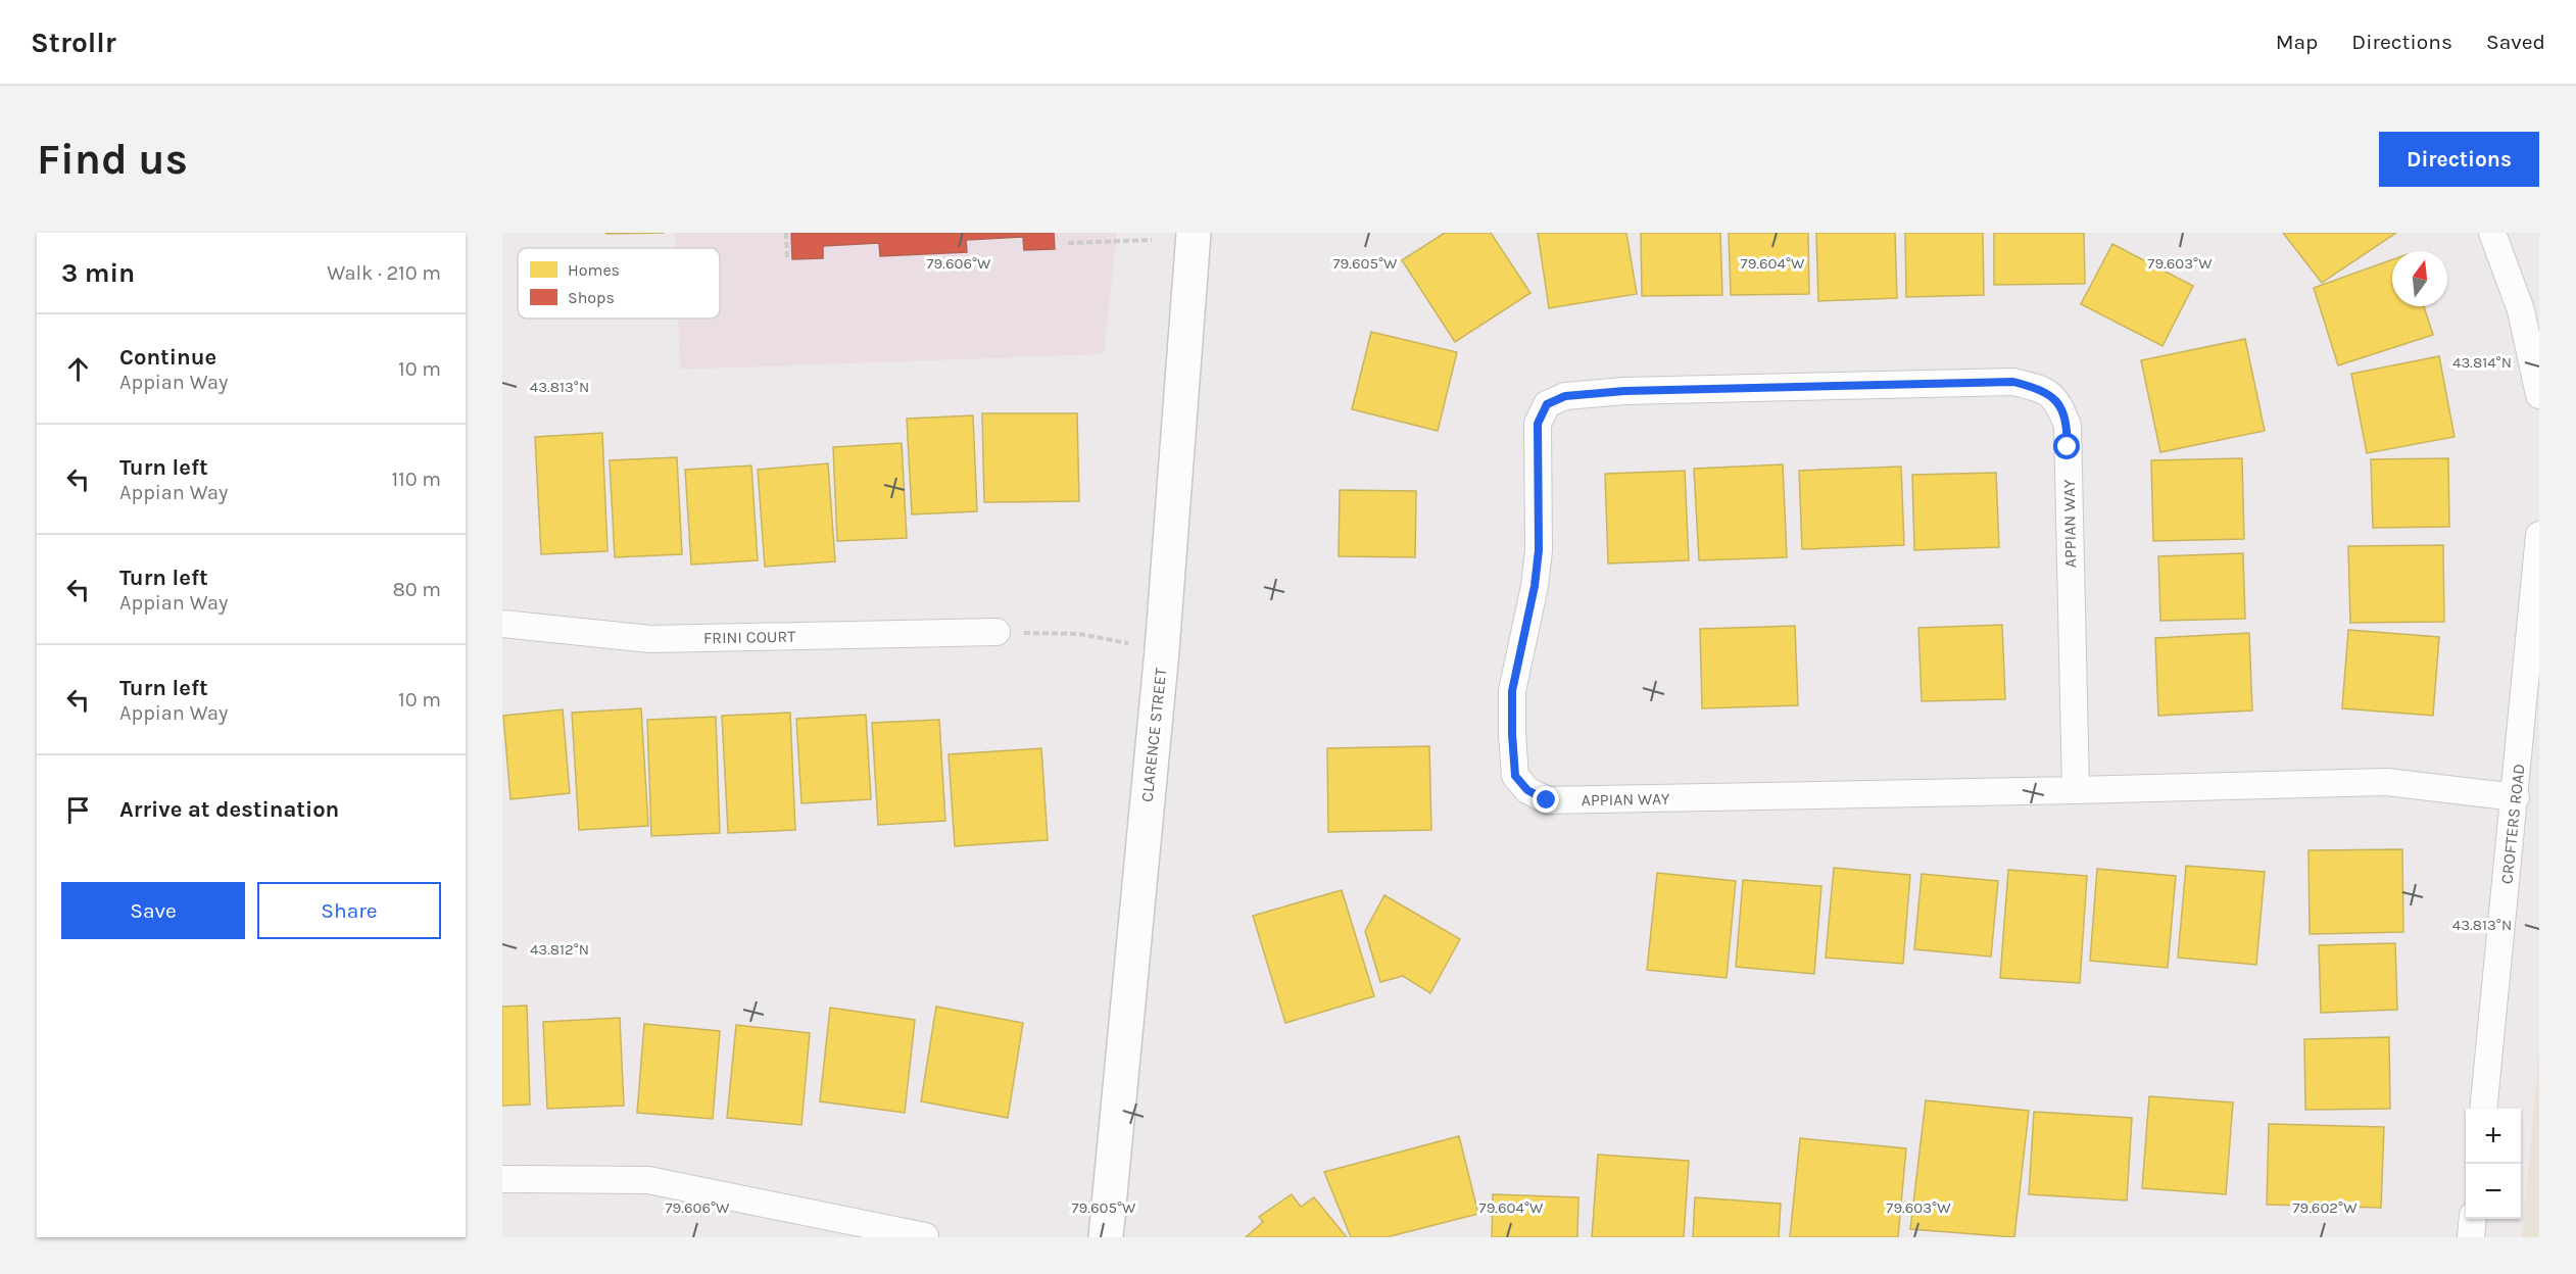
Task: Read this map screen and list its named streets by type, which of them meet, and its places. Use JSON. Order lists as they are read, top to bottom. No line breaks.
{"streets":{"street":["APPIAN WAY","FRINI COURT","CLARENCE STREET","CROFTERS ROAD"]},"crossings":[["APPIAN WAY","CROFTERS ROAD"]],"legend":["Homes","Shops"],"north":"top","page":{"header":"Strollr","nav":["Map","Directions","Saved"],"buttons":["Directions",["Save","Share"]],"title":"Find us","heading":["3 min","Walk · 210 m"],"list":[["Continue","Appian Way","10 m"],["Turn left","Appian Way","110 m"],["Turn left","Appian Way","80 m"],["Turn left","Appian Way","10 m"],"Arrive at destination"],"map_buttons":["+","−"]},"coordinates":["79.606°W","79.605°W","79.604°W","79.603°W","43.814°N","43.813°N","43.812°N","79.602°W"]}
